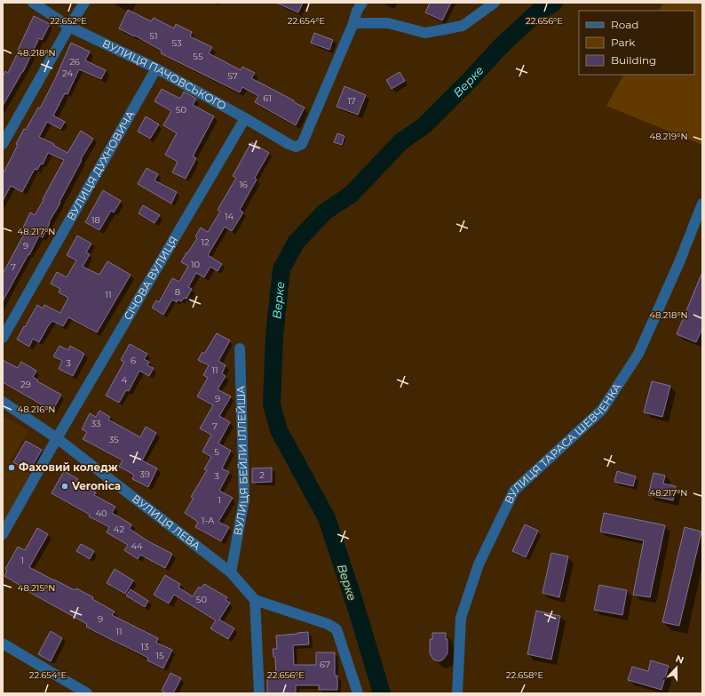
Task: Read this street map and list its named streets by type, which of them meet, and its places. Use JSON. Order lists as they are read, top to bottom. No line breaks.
{"streets":{"street":["ВУЛИЦЯ ПАЧОВСЬКОГО","ВУЛИЦЯ ДУХНОВИЧА","СІЧОВА ВУЛИЦЯ","ВУЛИЦЯ ТАРАСА ШЕВЧЕНКА","ВУЛИЦЯ БЕЙЛИ ІЛЛЕЙША","ВУЛИЦЯ ЛЕВА"]},"crossings":[["ВУЛИЦЯ ПАЧОВСЬКОГО","ВУЛИЦЯ ДУХНОВИЧА"],["ВУЛИЦЯ ПАЧОВСЬКОГО","СІЧОВА ВУЛИЦЯ"],["СІЧОВА ВУЛИЦЯ","ВУЛИЦЯ ЛЕВА"],["ВУЛИЦЯ БЕЙЛИ ІЛЛЕЙША","ВУЛИЦЯ ЛЕВА"]],"water":["Верке"],"places":["Фаховий коледж","Veronica"],"house_numbers":["51","53","55","26","24","57","61","17","50","16","14","18","12","9","10","7","8","11","6","3","11","4","29","9","33","7","35","5","39","2","3","1","40","1-А","42","44","1","50","9","11","13","15","67"],"legend":["Road","Park","Building"],"north":"top","coordinates":["22.652°E","22.654°E","22.656°E","48.218°N","48.219°N","48.217°N","48.216°N","48.215°N","22.658°E"]}
